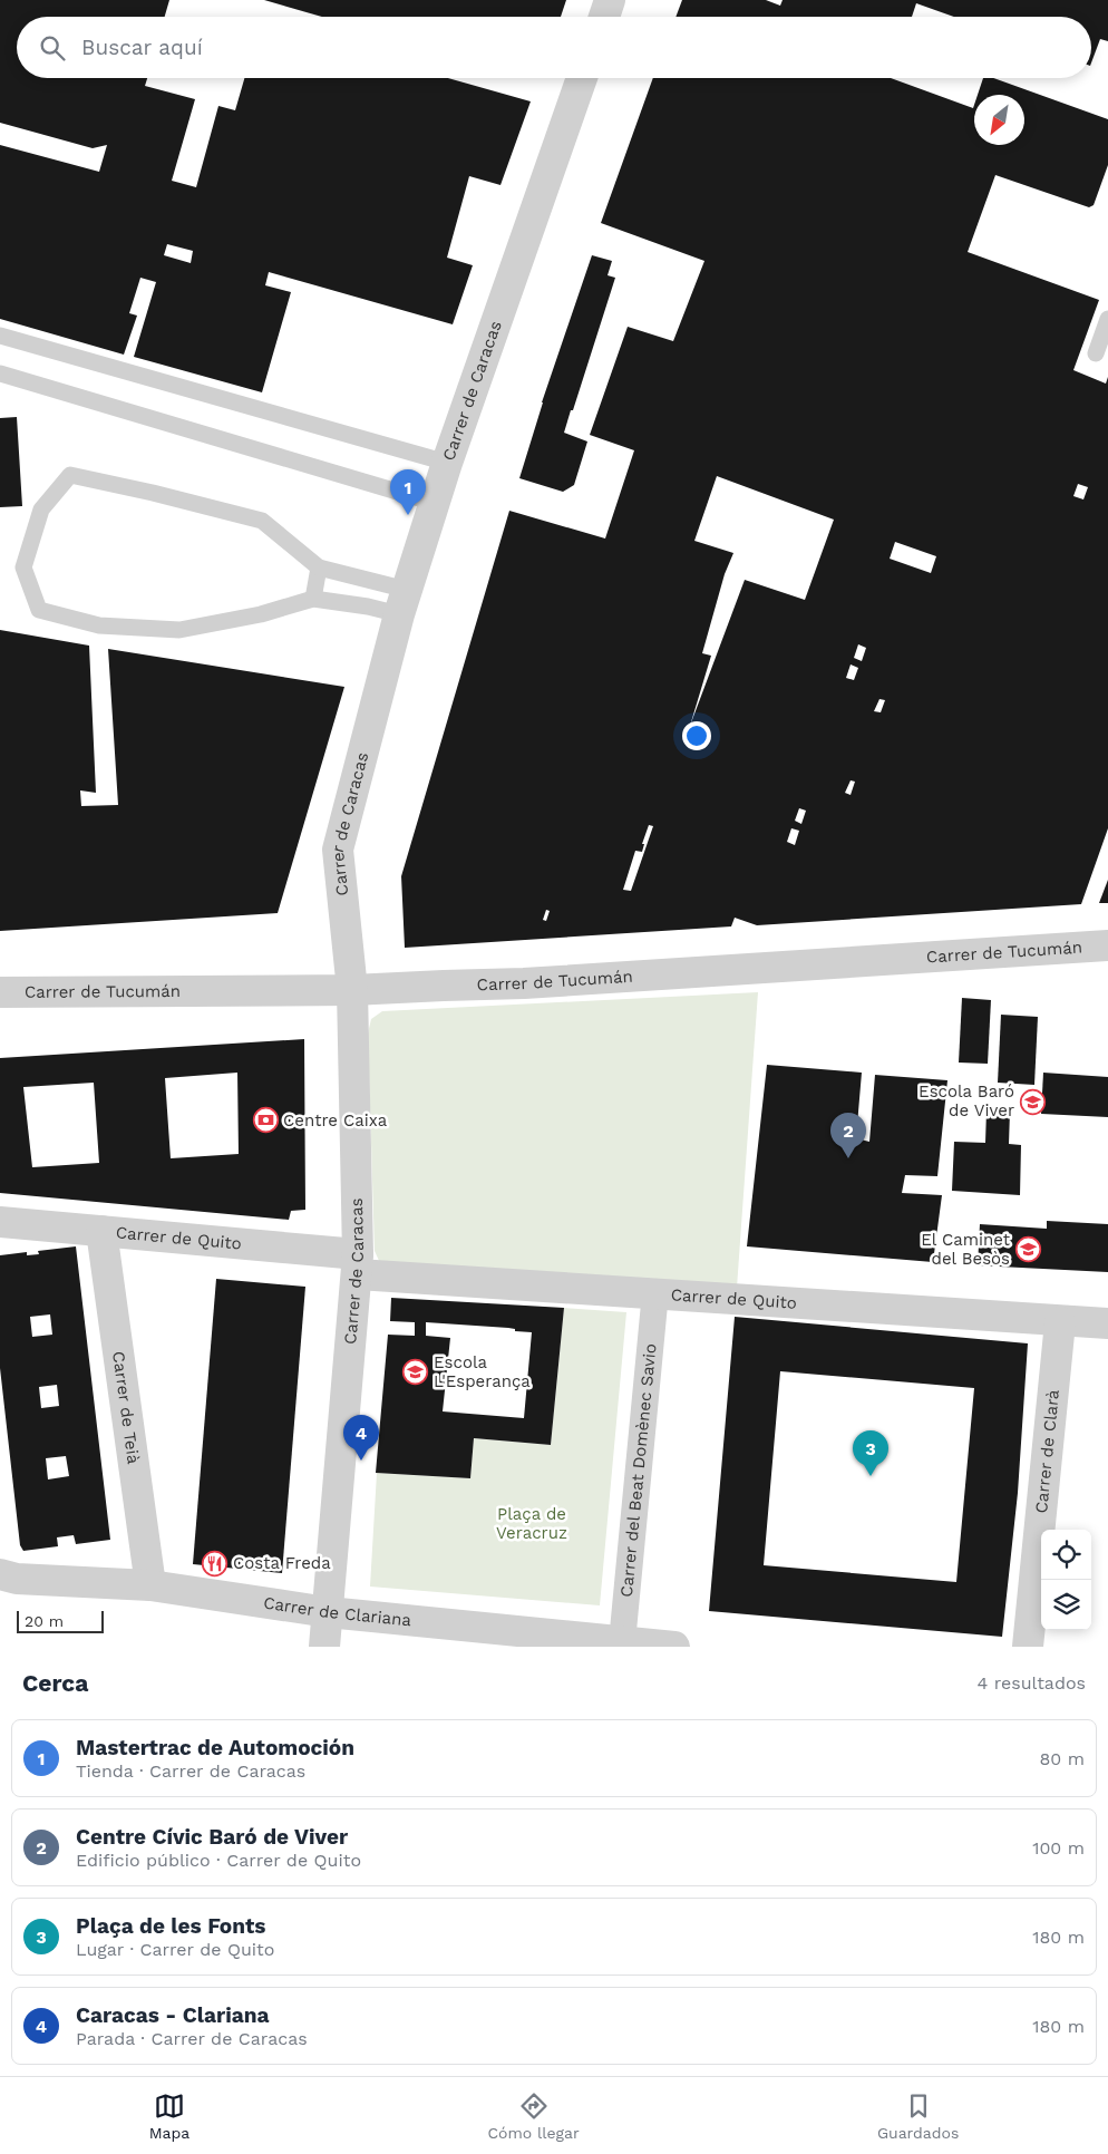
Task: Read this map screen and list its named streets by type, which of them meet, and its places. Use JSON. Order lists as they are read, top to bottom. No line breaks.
{"streets":{"street":["Carrer de Caracas","Carrer de Tucumán","Carrer de Quito","Carrer de Teià","Carrer de Clarà","Carrer del Beat Domènec Savio","Carrer de Clariana"]},"crossings":[["Carrer de Caracas","Carrer de Tucumán"],["Carrer de Caracas","Carrer de Quito"],["Carrer de Caracas","Carrer de Clariana"],["Carrer de Quito","Carrer de Teià"],["Carrer de Quito","Carrer de Clarà"],["Carrer de Quito","Carrer del Beat Domènec Savio"],["Carrer de Teià","Carrer de Clariana"],["Carrer del Beat Domènec Savio","Carrer de Clariana"]],"parks":["Plaça de Veracruz"],"places":{"school or university":["Escola Baró de Viver","El Caminet del Besòs","Escola L'Esperança"],"bank":["Centre Caixa"],"restaurant":["Costa Freda"]},"scale_bar":"20 m","north":"bottom left","page":{"search":"Buscar aquí","pins":["1","2","4","3"],"scale":"20 m","heading":["Cerca","4 resultados"],"list":[{"mark":"1","name":"Mastertrac de Automoción","note":"Tienda · Carrer de Caracas","value":"80 m"},{"mark":"2","name":"Centre Cívic Baró de Viver","note":"Edificio público · Carrer de Quito","value":"100 m"},{"mark":"3","name":"Plaça de les Fonts","note":"Lugar · Carrer de Quito","value":"180 m"},{"mark":"4","name":"Caracas - Clariana","note":"Parada · Carrer de Caracas","value":"180 m"}],"nav":["Mapa","Cómo llegar","Guardados"]}}
